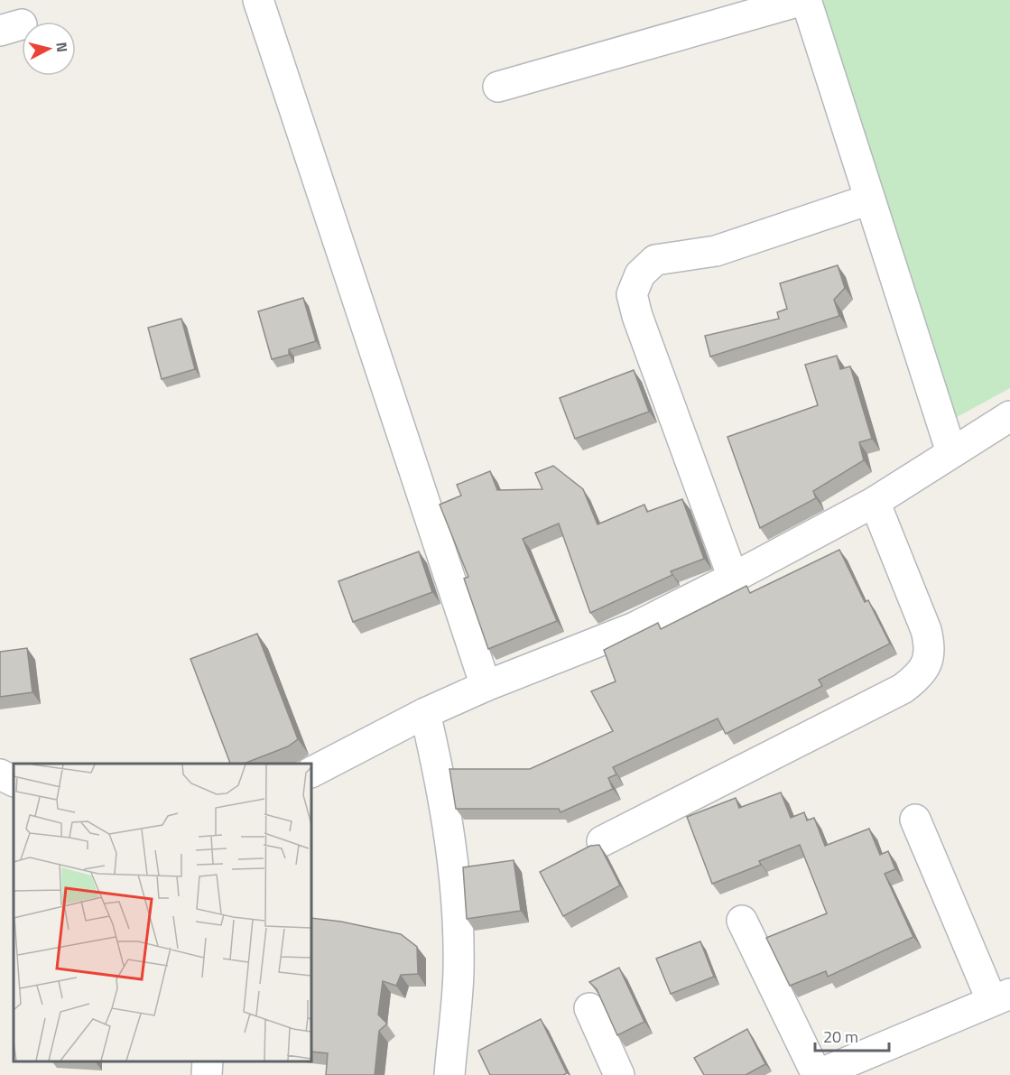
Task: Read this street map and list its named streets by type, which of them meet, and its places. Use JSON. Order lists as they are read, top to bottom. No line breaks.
{"scale_bar":"20 m","north":"right"}
